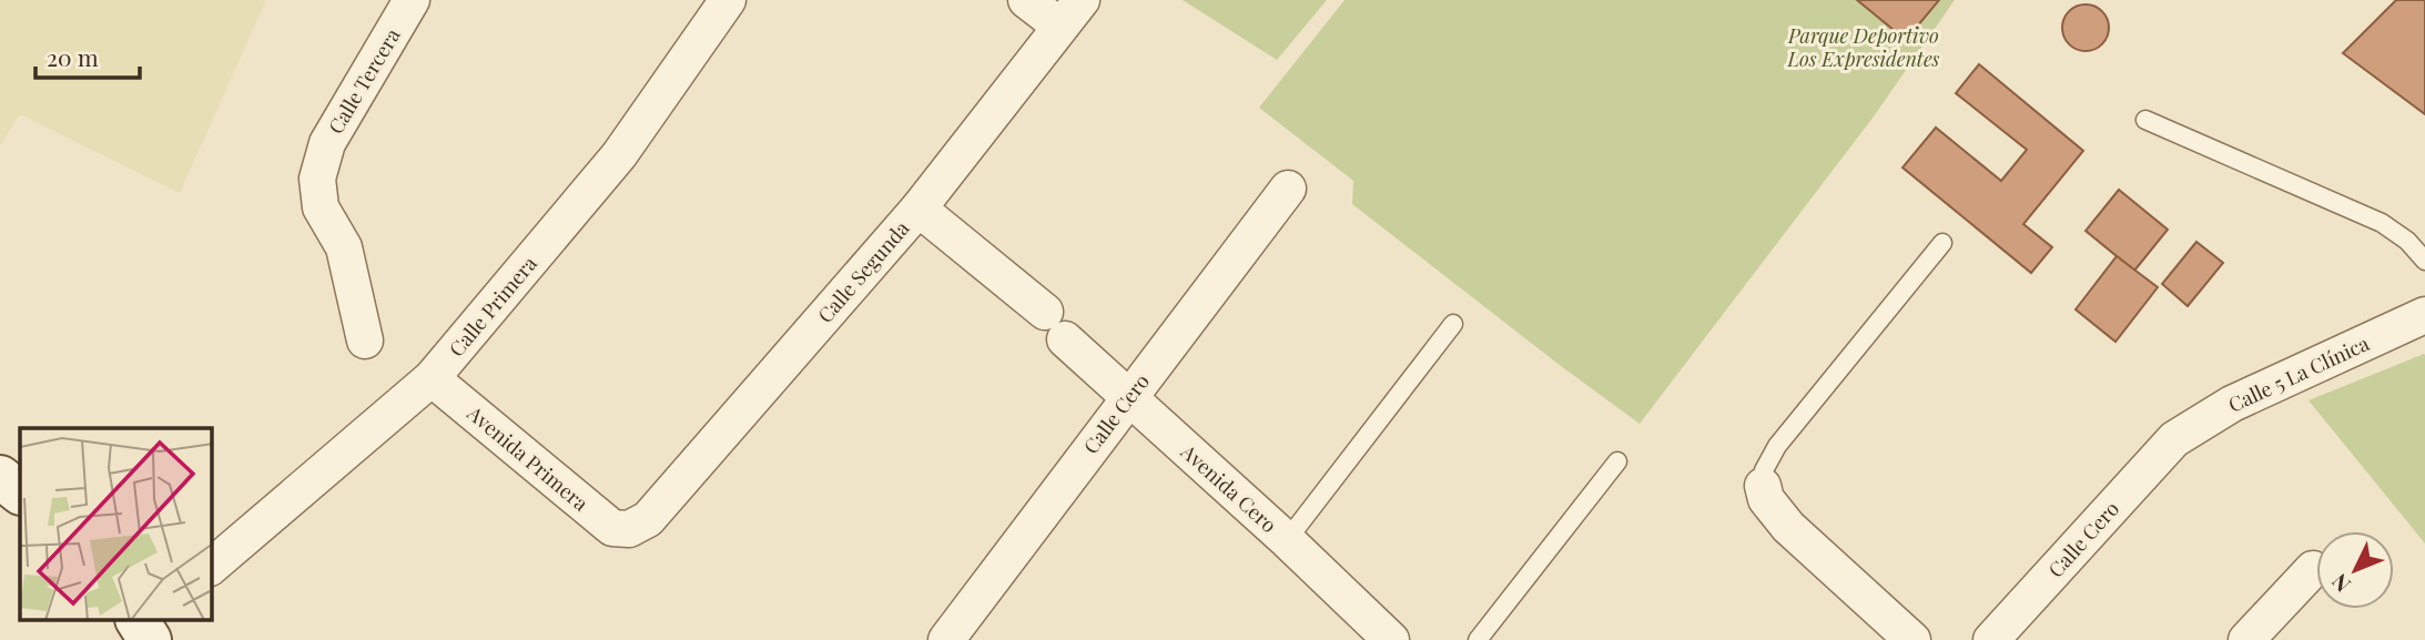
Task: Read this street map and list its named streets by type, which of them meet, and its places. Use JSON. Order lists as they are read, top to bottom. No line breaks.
{"streets":{"street":["Calle Tercera","Calle Segunda","Calle Primera","Calle 5 La Clínica","Calle Cero","Avenida Primera","Avenida Cero"]},"crossings":[["Calle Segunda","Avenida Primera"],["Calle Segunda","Avenida Cero"],["Calle Primera","Avenida Primera"],["Calle 5 La Clínica","Calle Cero"],["Calle Cero","Avenida Cero"]],"parks":["Parque Deportivo Los Expresidentes"],"scale_bar":"20 m","north":"bottom left"}
